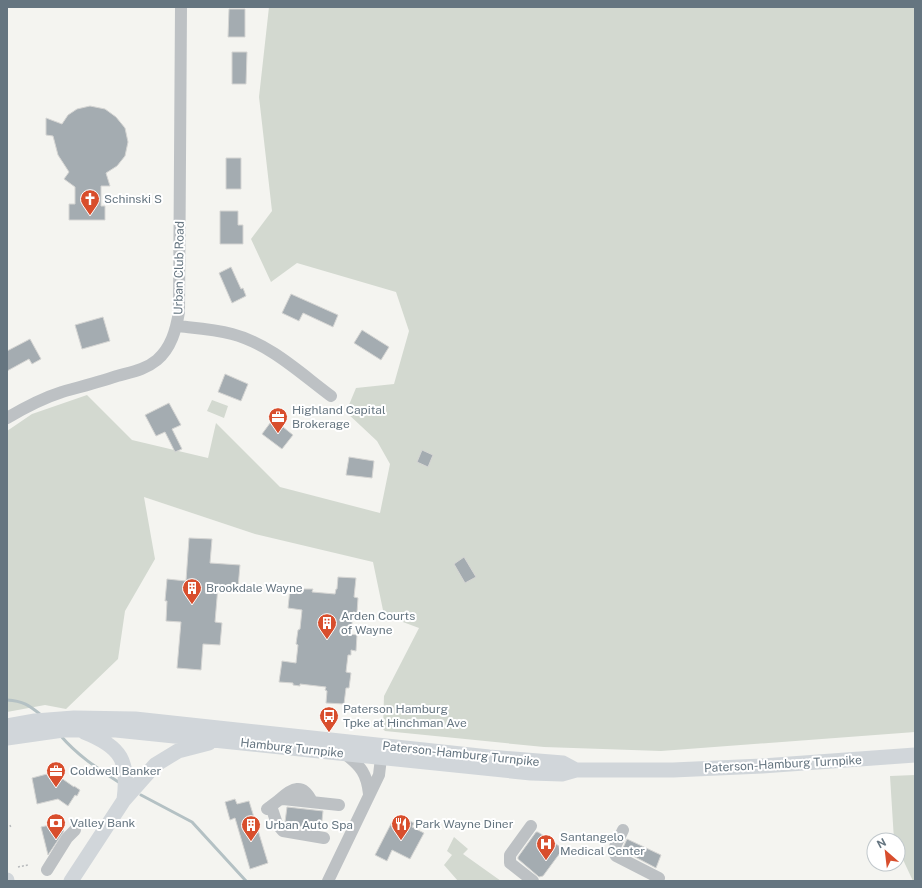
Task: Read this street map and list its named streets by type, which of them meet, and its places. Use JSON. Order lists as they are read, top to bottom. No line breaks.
{"streets":{"main road":["Hamburg Turnpike","Paterson-Hamburg Turnpike"],"street":["Urban Club Road"]},"crossings":[["Hamburg Turnpike","Paterson-Hamburg Turnpike"]],"places":{"church":["Schinski S"],"office":["Highland Capital Brokerage","Coldwell Banker"],"building":["Brookdale Wayne","Arden Courts of Wayne","Urban Auto Spa"],"bus stop":["Paterson Hamburg Tpke at Hinchman Ave"],"bank":["Valley Bank"],"restaurant":["Park Wayne Diner"],"hospital":["Santangelo Medical Center"]},"north":"top left"}
